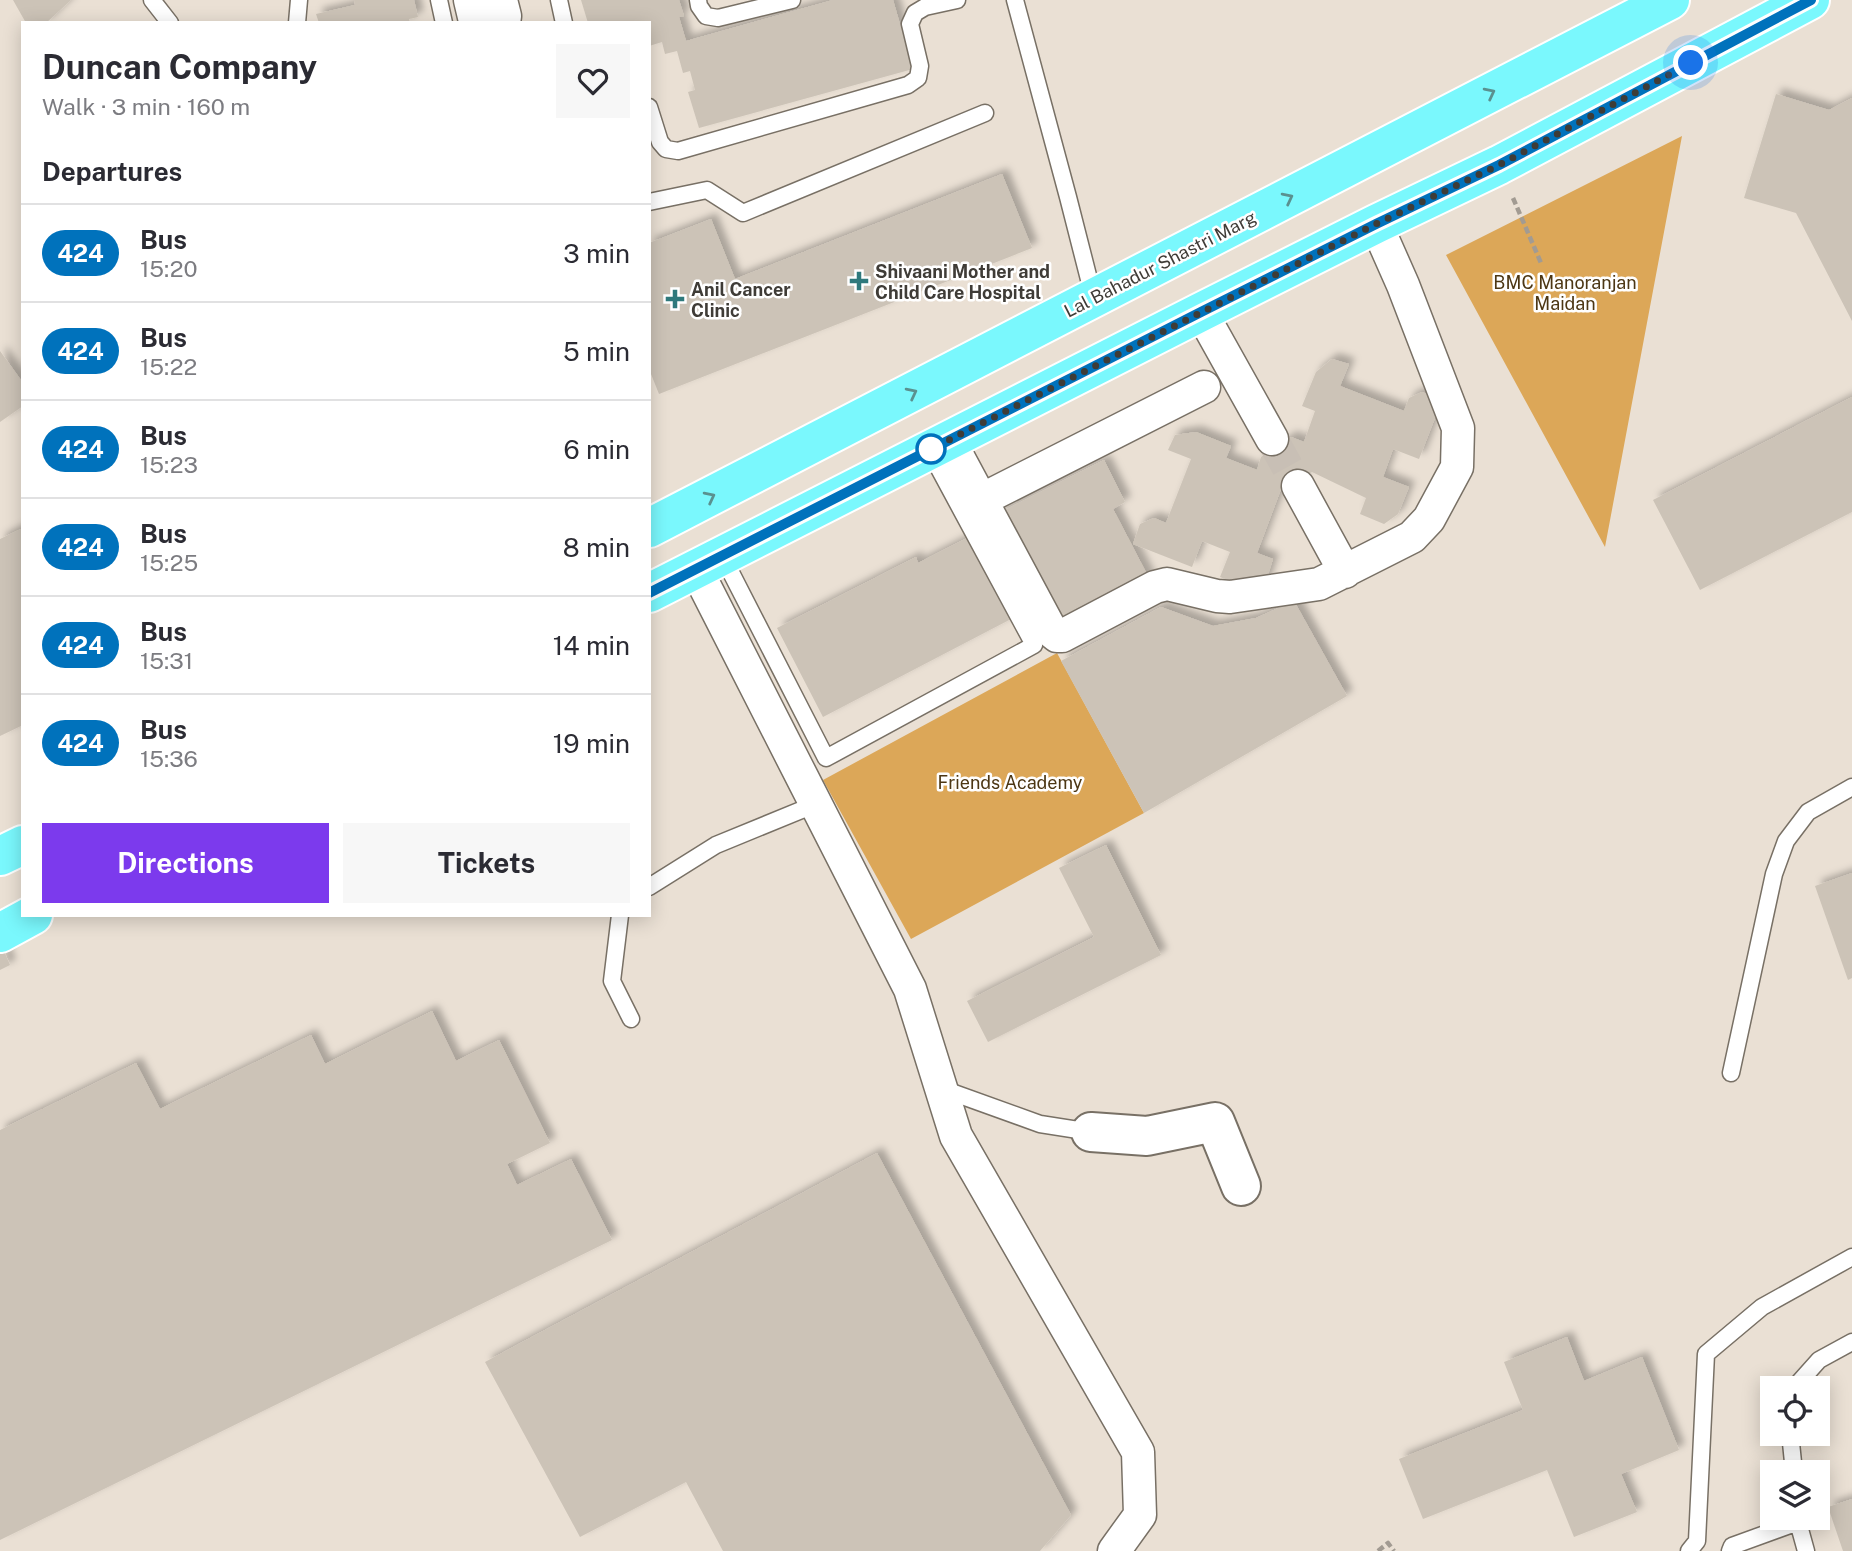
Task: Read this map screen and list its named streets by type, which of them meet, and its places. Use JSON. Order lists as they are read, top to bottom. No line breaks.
{"streets":{"main road":["Lal Bahadur Shastri Marg"]},"parks":["BMC Manoranjan Maidan","Friends Academy"],"places":{"health":["Shivaani Mother and Child Care Hospital","Anil Cancer Clinic"]},"lines":["bus line 424"],"page":{"heading":[["Duncan Company","Walk · 3 min · 160 m"],"Departures"],"list":[{"mark":"424","name":"Bus","note":"15:20","value":"3 min"},{"mark":"424","name":"Bus","note":"15:22","value":"5 min"},{"mark":"424","name":"Bus","note":"15:23","value":"6 min"},{"mark":"424","name":"Bus","note":"15:25","value":"8 min"},{"mark":"424","name":"Bus","note":"15:31","value":"14 min"},{"mark":"424","name":"Bus","note":"15:36","value":"19 min"}],"buttons":["Directions","Tickets"]}}
